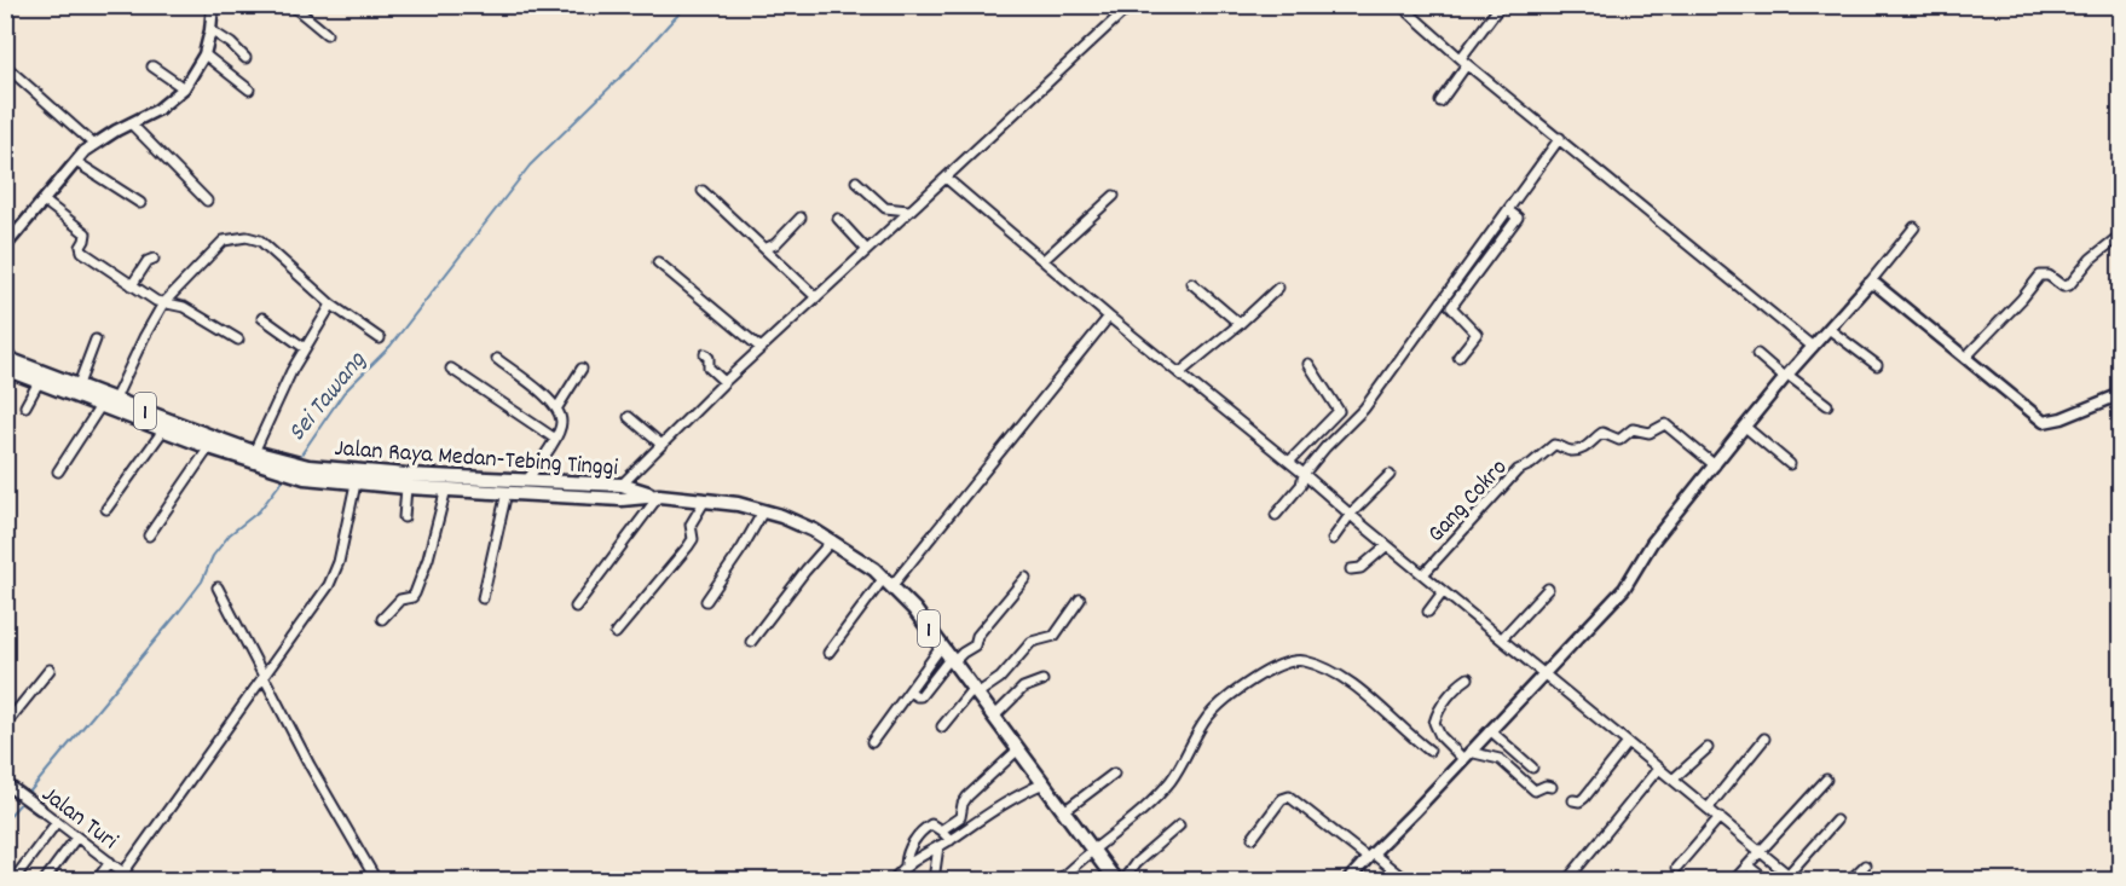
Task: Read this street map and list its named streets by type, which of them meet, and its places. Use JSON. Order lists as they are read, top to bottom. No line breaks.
{"streets":{"highway":["1","Jalan Raya Medan-Tebing Tinggi"],"street":["Gang Cokro","Jalan Turi"]},"water":["Sei Tawang"]}
